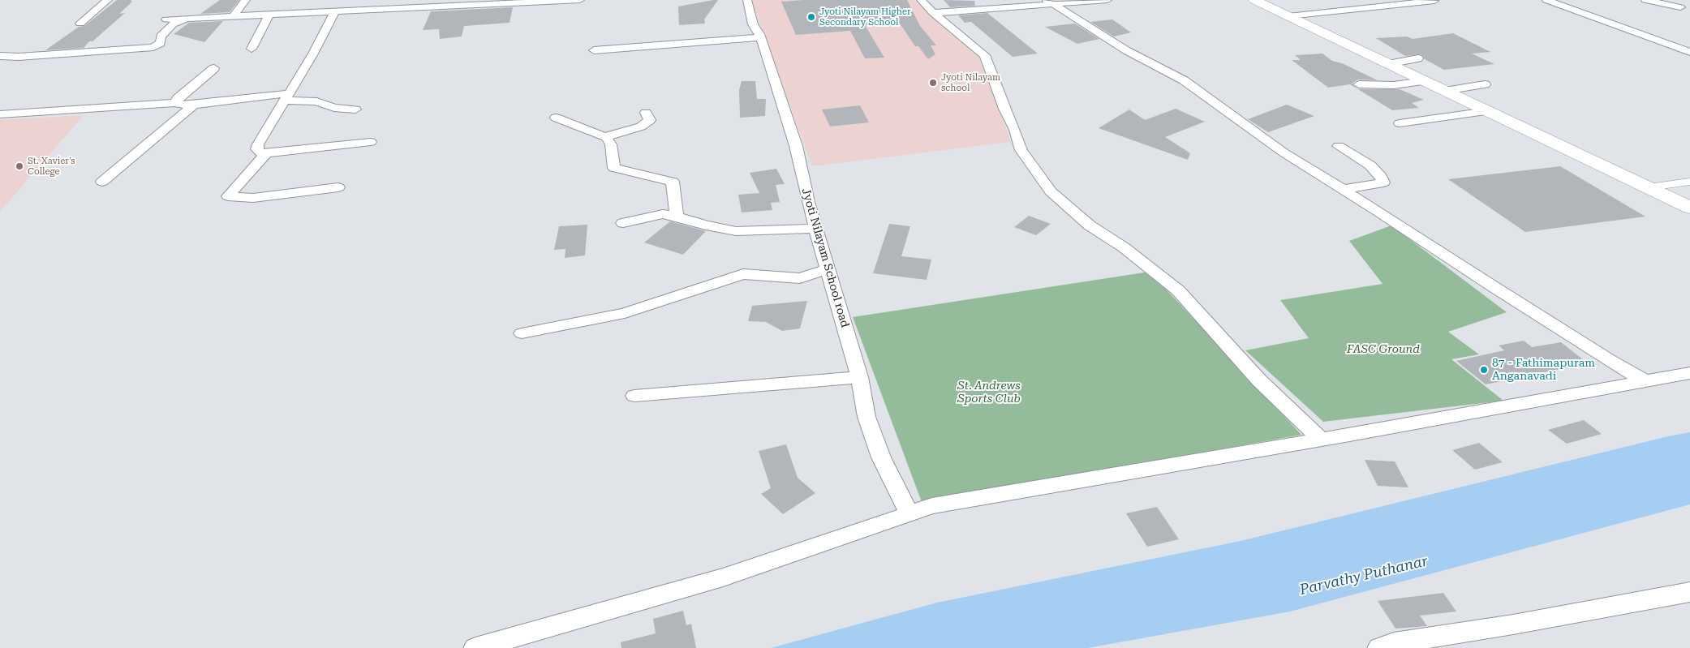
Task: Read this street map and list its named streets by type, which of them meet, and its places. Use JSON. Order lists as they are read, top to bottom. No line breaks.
{"streets":{"street":["Jyoti Nilayam School road"]},"water":["Parvathy Puthanar"],"parks":["FASC Ground","St. Andrews Sports Club"],"places":["Jyoti Nilayam Higher Secondary School","Jyoti Nilayam school","St. Xavier's College","87 - Fathimapuram Anganavadi"]}
